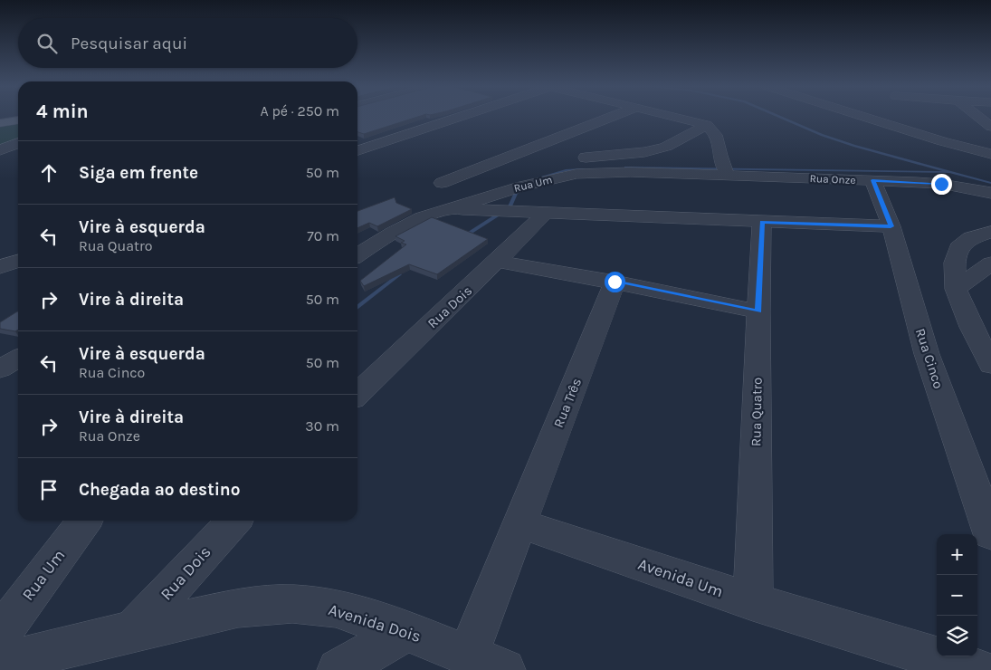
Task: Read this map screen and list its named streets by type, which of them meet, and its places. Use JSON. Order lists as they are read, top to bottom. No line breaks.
{"streets":{"street":["Rua Onze","Rua Um","Rua Dois","Rua Cinco","Rua Três","Rua Quatro","Avenida Um","Avenida Dois"]},"crossings":[["Rua Onze","Rua Um"],["Rua Onze","Rua Cinco"],["Rua Dois","Avenida Dois"],["Rua Três","Avenida Um"],["Rua Quatro","Avenida Um"]],"page":{"search":"Pesquisar aqui","heading":["4 min","A pé · 250 m"],"list":[["Siga em frente","50 m"],["Vire à esquerda","Rua Quatro","70 m"],["Vire à direita","50 m"],["Vire à esquerda","Rua Cinco","50 m"],["Vire à direita","Rua Onze","30 m"],"Chegada ao destino"],"map_buttons":["+","−"]}}
